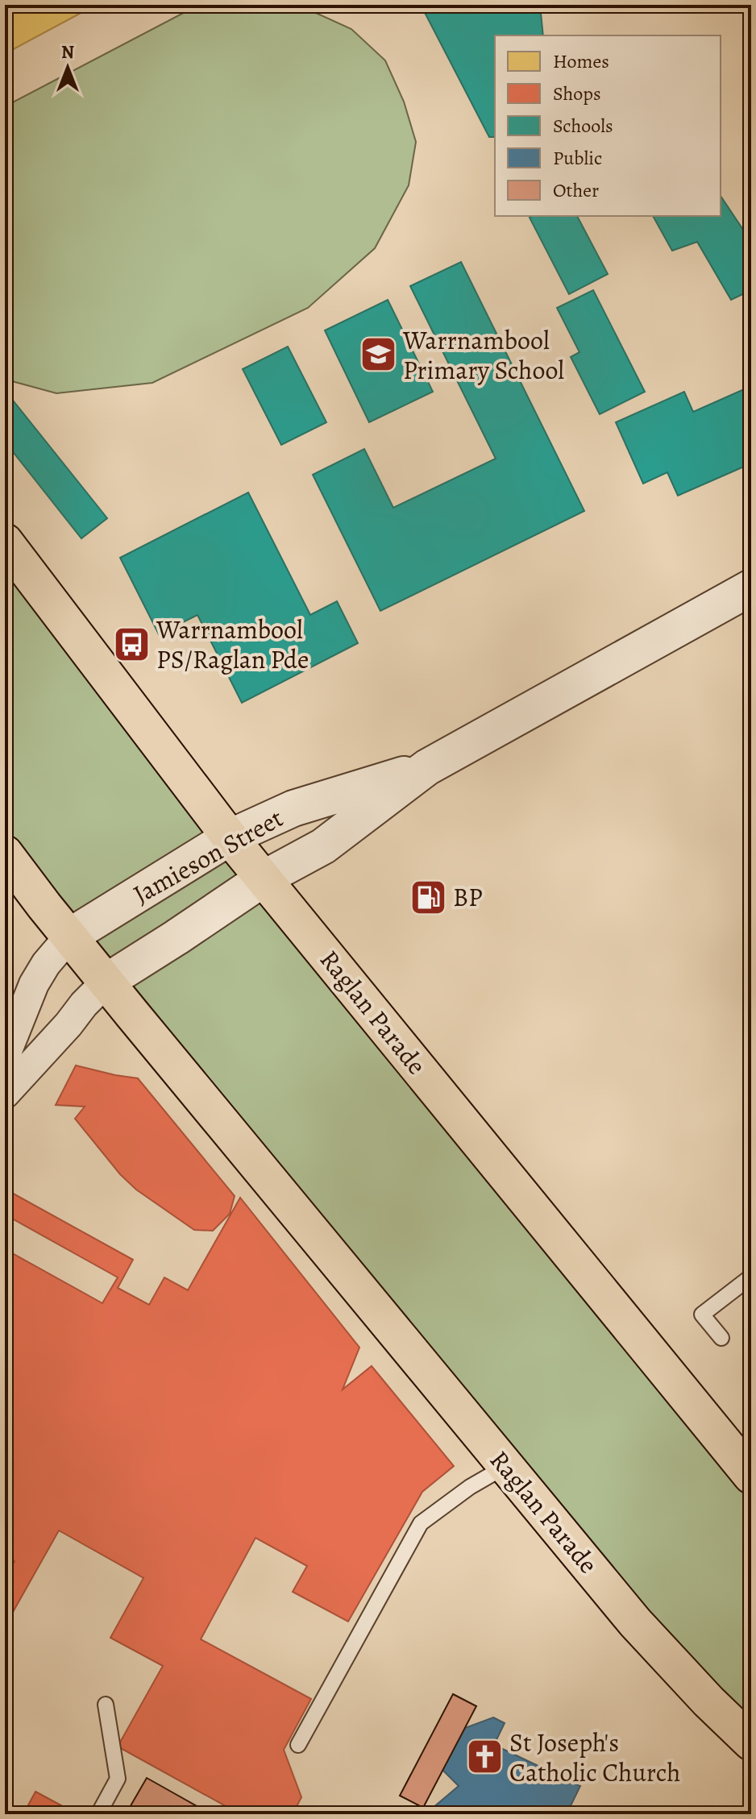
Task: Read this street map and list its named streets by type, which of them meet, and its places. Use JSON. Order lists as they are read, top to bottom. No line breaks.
{"streets":{"highway":["Raglan Parade"],"street":["Jamieson Street"]},"crossings":[["Jamieson Street","Raglan Parade"]],"places":{"school or university":["Warrnambool Primary School"],"bus stop":["Warrnambool PS/Raglan Pde"],"fuel station":["BP"],"church":["St Joseph's Catholic Church"]},"legend":["Homes","Shops","Schools","Public","Other"],"north":"top"}
